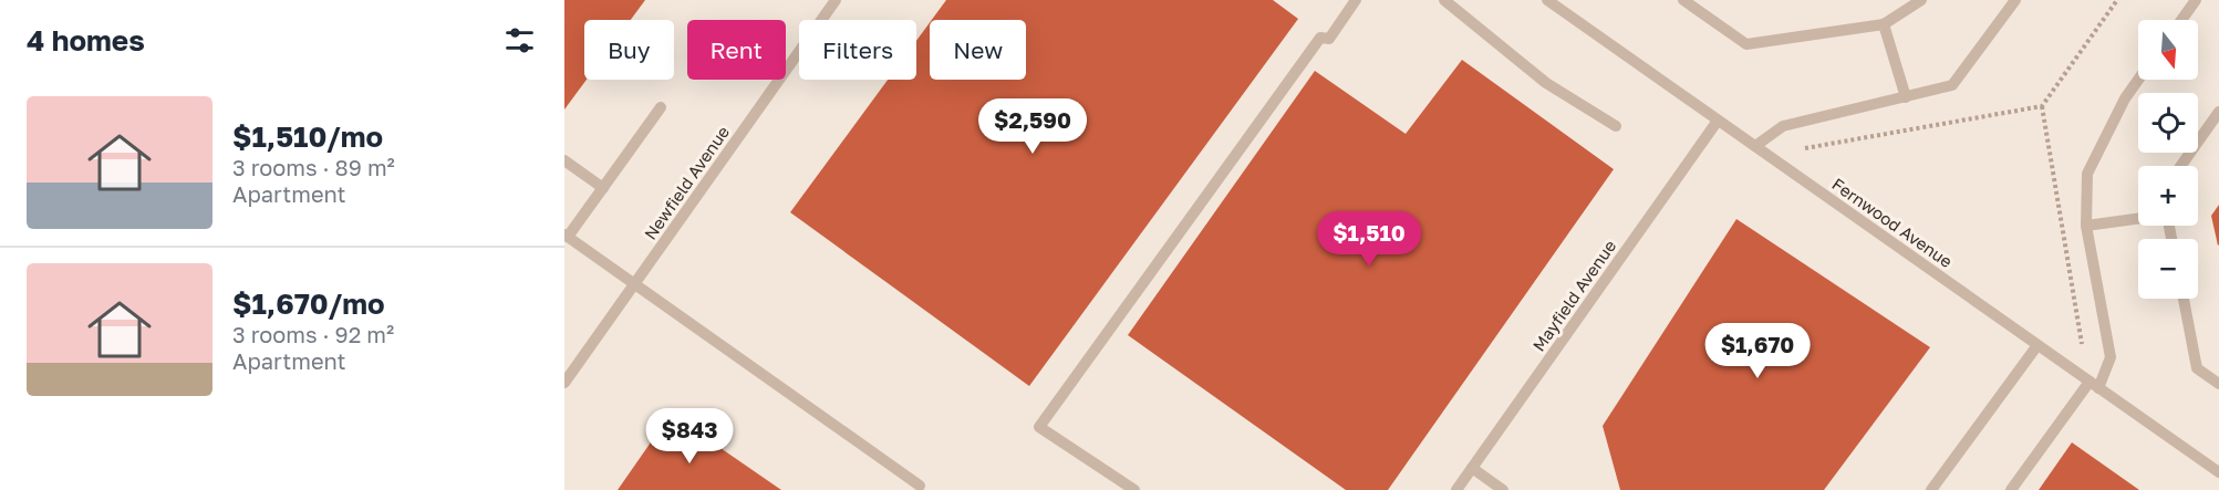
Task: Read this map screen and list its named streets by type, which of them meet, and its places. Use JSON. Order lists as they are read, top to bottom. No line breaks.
{"streets":{"lane":["Newfield Avenue","Fernwood Avenue","Mayfield Avenue"]},"crossings":[["Fernwood Avenue","Mayfield Avenue"]],"north":"bottom","page":{"heading":"4 homes","map_buttons":["+","−"],"chip":["Buy","Rent","Filters","New"],"list":[{"name":"$1,510/mo","note":"3 rooms · 89 m² · Apartment"},{"name":"$1,670/mo","note":"3 rooms · 92 m² · Apartment"}],"price":["$2,590","$1,510","$1,670","$843"]}}
